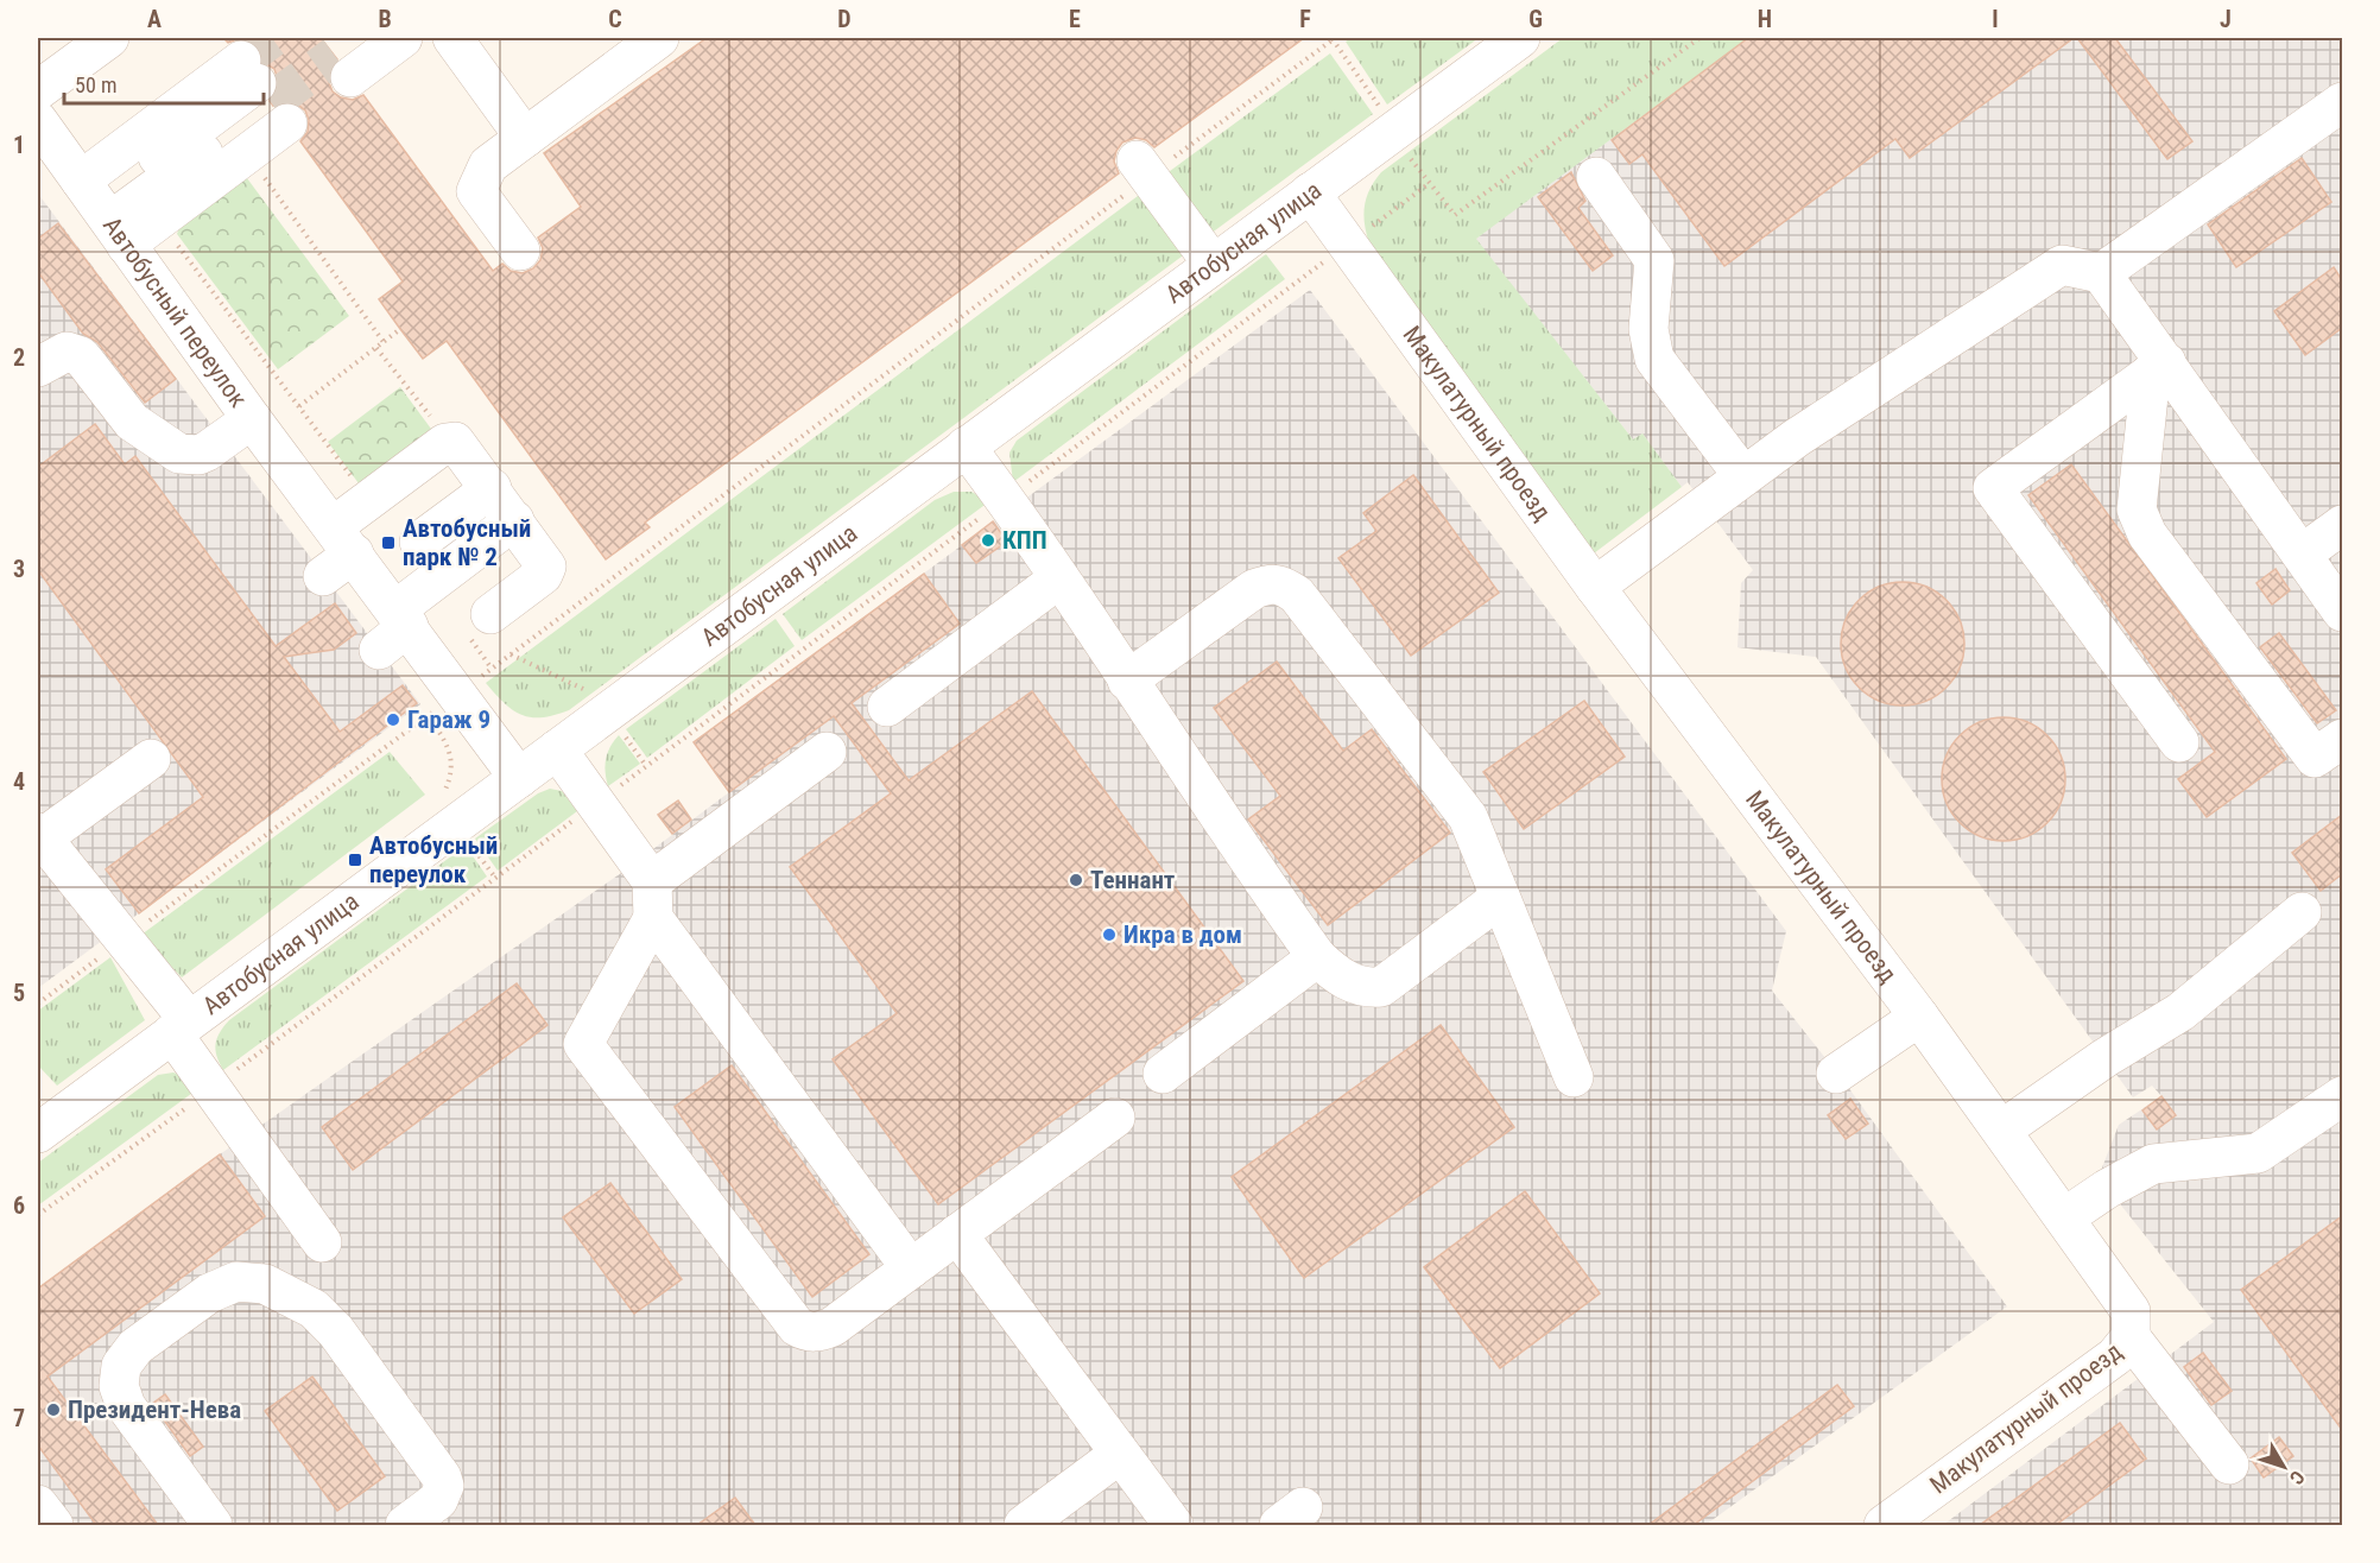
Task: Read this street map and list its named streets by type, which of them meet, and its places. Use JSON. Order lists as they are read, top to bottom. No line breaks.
{"streets":{"street":["Автобусная улица","Автобусный переулок","Макулатурный проезд"]},"crossings":[["Автобусная улица","Автобусный переулок"],["Автобусная улица","Макулатурный проезд"]],"places":{"other":["КПП","Гараж 9","Теннант","Икра в дом","Президент-Нева"],"transit":["Автобусный парк № 2","Автобусный переулок"]},"scale_bar":"50 m","north":"bottom right","grid":{"columns":["A","B","C","D","E","F","G","H","I","J"],"rows":["1","2","3","4","5","6","7"]}}
